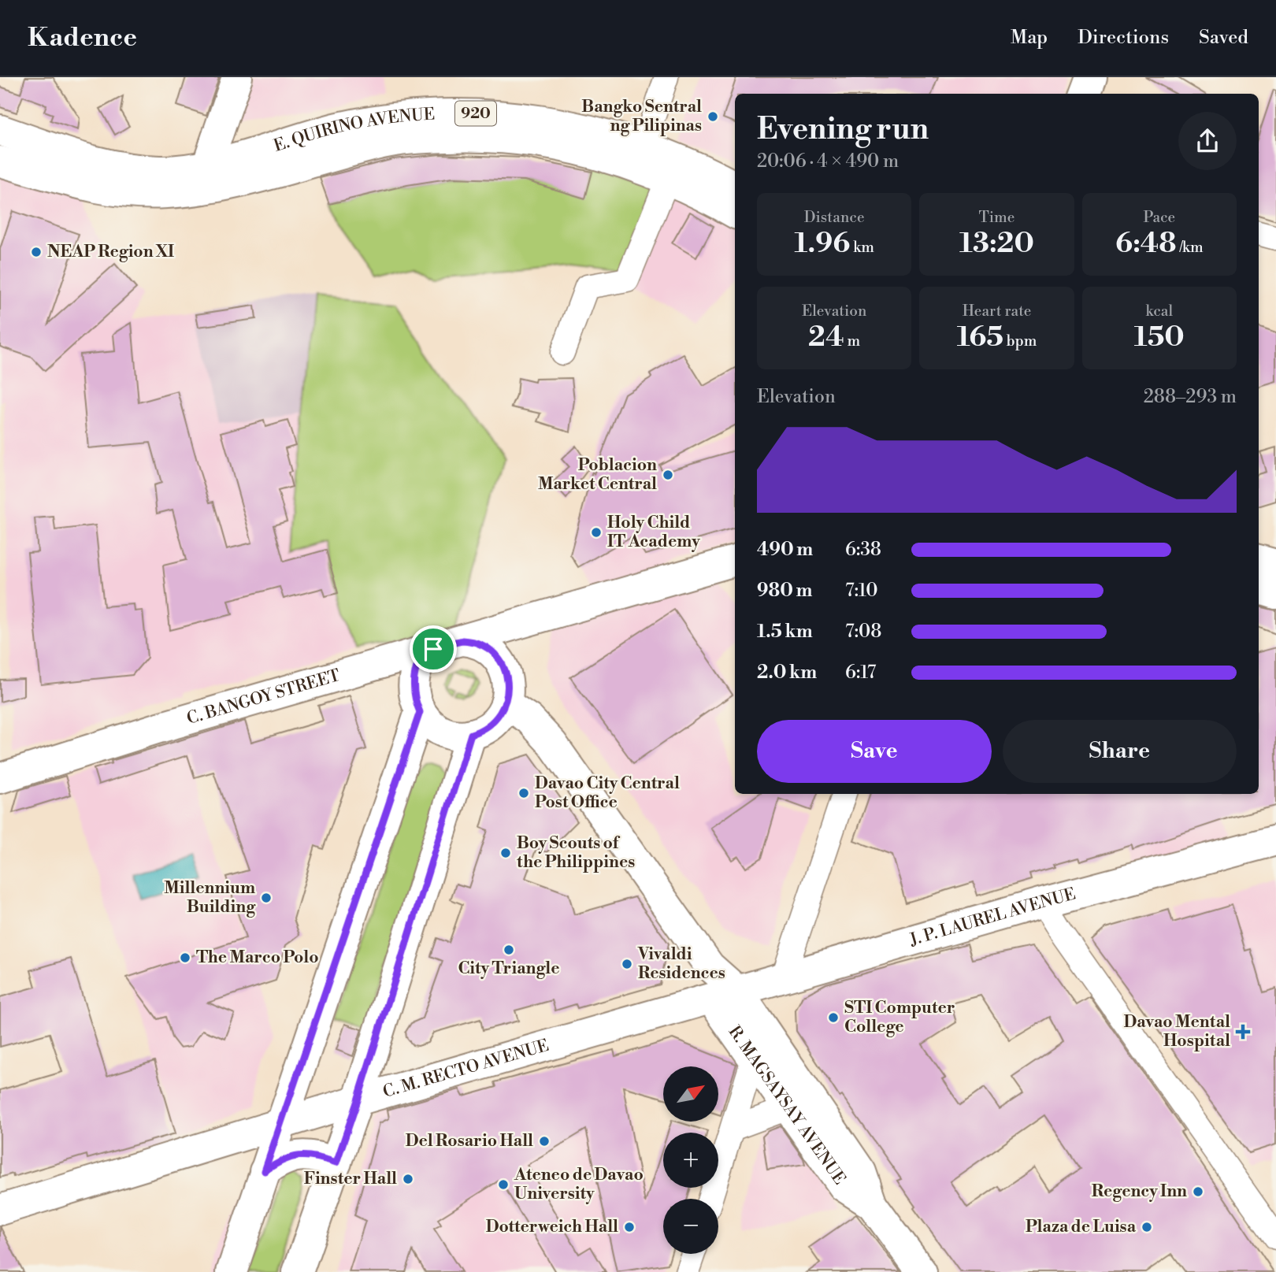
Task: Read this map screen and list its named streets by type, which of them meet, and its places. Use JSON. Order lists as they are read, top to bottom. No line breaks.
{"streets":{"main road":["920","E. QUIRINO AVENUE","C. BANGOY STREET","J. P. LAUREL AVENUE","C. M. RECTO AVENUE","R. MAGSAYSAY AVENUE"]},"crossings":[["J. P. LAUREL AVENUE","C. M. RECTO AVENUE"],["J. P. LAUREL AVENUE","R. MAGSAYSAY AVENUE"],["C. M. RECTO AVENUE","R. MAGSAYSAY AVENUE"]],"places":{"other":["Bangko Sentral ng Pilipinas","NEAP Region XI","Poblacion Market Central","Holy Child IT Academy","Davao City Central Post Office","Boy Scouts of the Philippines","Millennium Building","City Triangle","The Marco Polo","Vivaldi Residences","STI Computer College","Del Rosario Hall","Finster Hall","Ateneo de Davao University","Regency Inn","Dotterweich Hall","Plaza de Luisa"],"health":["Davao Mental Hospital"]},"north":"top right","page":{"header":"Kadence","nav":["Map","Directions","Saved"],"heading":["Evening run","20:06 · 4 × 490 m"],"stats":[["Distance","1.96 km"],["Time","13:20"],["Pace","6:48 /km"],["Elevation","24 m"],["Heart rate","165 bpm"],["kcal","150"]],"chart":["Elevation","288–293 m"],"list":[{"name":"490 m","note":"6:38"},{"name":"980 m","note":"7:10"},{"name":"1.5 km","note":"7:08"},{"name":"2.0 km","note":"6:17"}],"buttons":["Save","Share"],"map_buttons":["+","−"]}}
